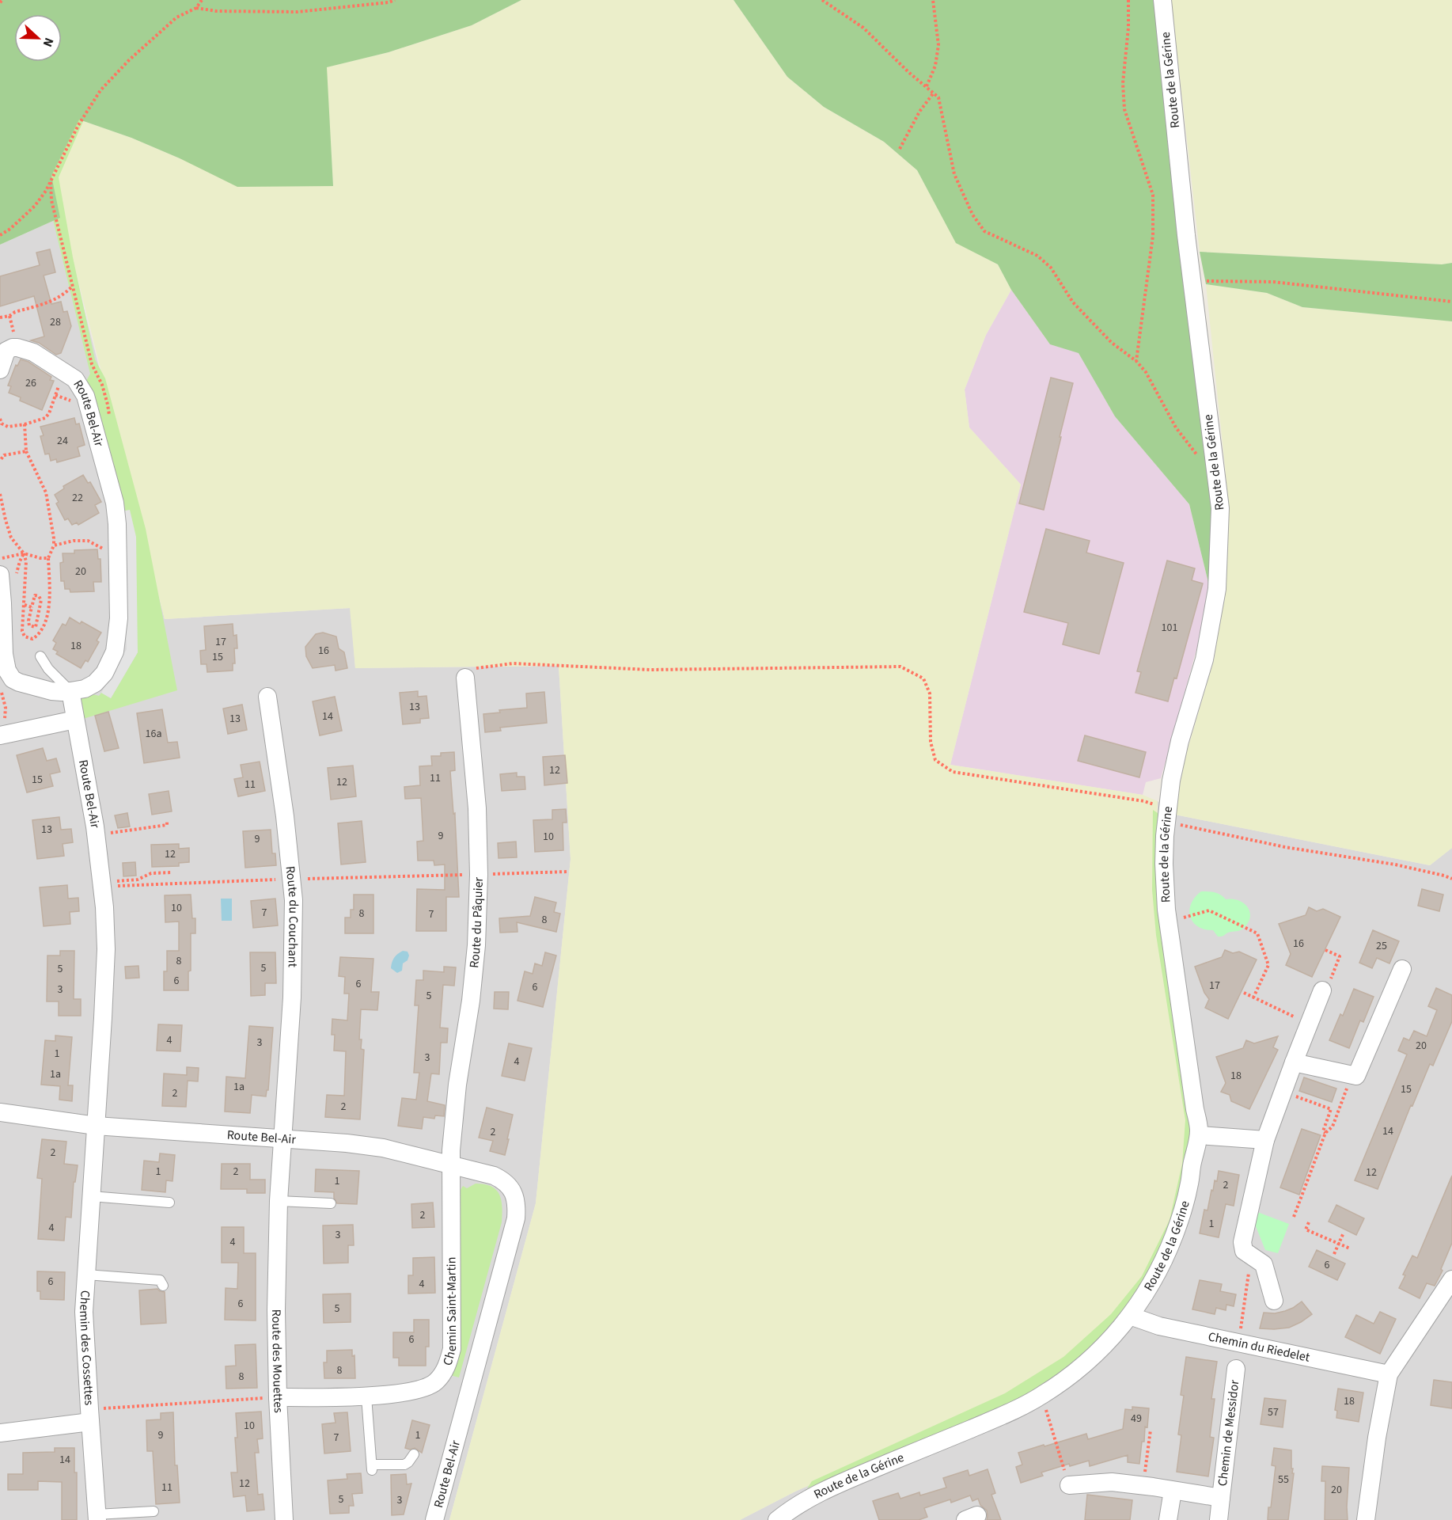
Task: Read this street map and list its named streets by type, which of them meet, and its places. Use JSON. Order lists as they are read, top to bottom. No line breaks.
{"streets":{"street":["Route de la Gérine","Route Bel-Air","Route du Couchant","Route du Pâquier","Chemin Saint-Martin","Chemin du Riedelet","Chemin des Cossettes","Route des Mouettes","Chemin de Messidor"]},"crossings":[["Route de la Gérine","Chemin du Riedelet"],["Route Bel-Air","Route du Couchant"],["Route Bel-Air","Route du Pâquier"],["Route Bel-Air","Chemin Saint-Martin"],["Route Bel-Air","Chemin des Cossettes"],["Route Bel-Air","Route des Mouettes"],["Route du Couchant","Route des Mouettes"],["Route du Pâquier","Chemin Saint-Martin"],["Chemin Saint-Martin","Route des Mouettes"]],"house_numbers":["28","26","24","22","20","101","17","18","16","15","13","14","13","16a","12","11","15","12","11","13","9","10","9","12","10","7","8","7","8","16","25","8","5","5","6","6","17","6","3","5","4","3","20","1","3","4","1a","18","1a","15","2","2","14","2","2","1","2","12","1","2","2","1","4","3","4","6","6","4","6","5","6","8","8","18","57","49","10","9","1","7","14","55","12","11","20","5","3"],"north":"right"}
